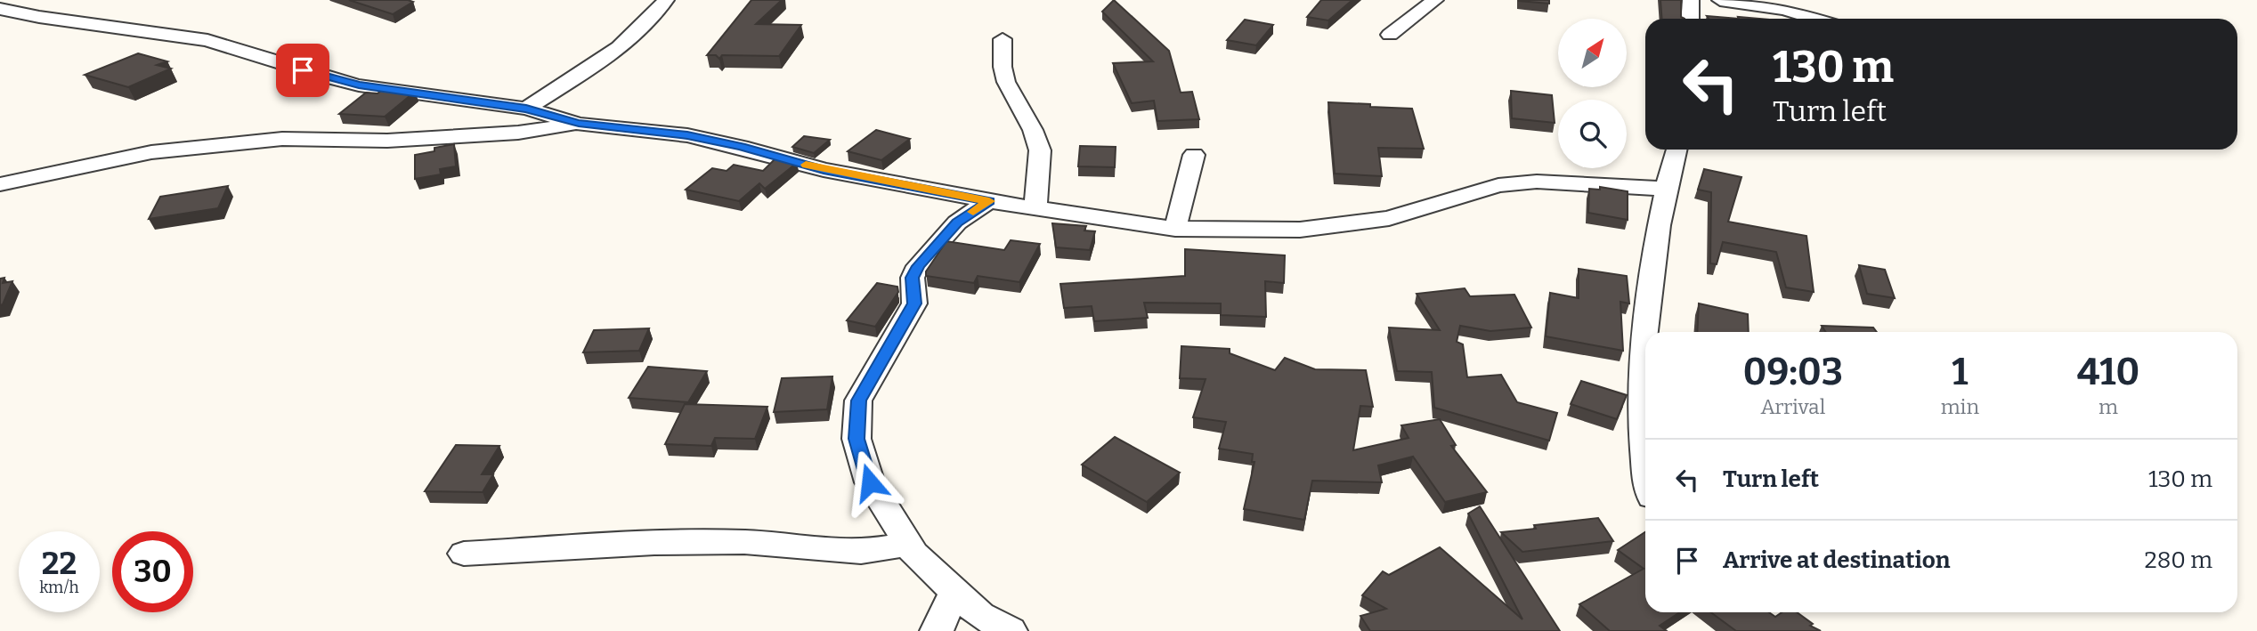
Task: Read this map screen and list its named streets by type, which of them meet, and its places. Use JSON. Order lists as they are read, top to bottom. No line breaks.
{"north":"top right","page":{"turn":["130 m","Turn left"],"eta":["09:03","Arrival","1","min","410","m"],"list":[{"name":"Turn left","value":"130 m"},{"name":"Arrive at destination","value":"280 m"}],"speed":"22 km/h","limit":"30"}}
